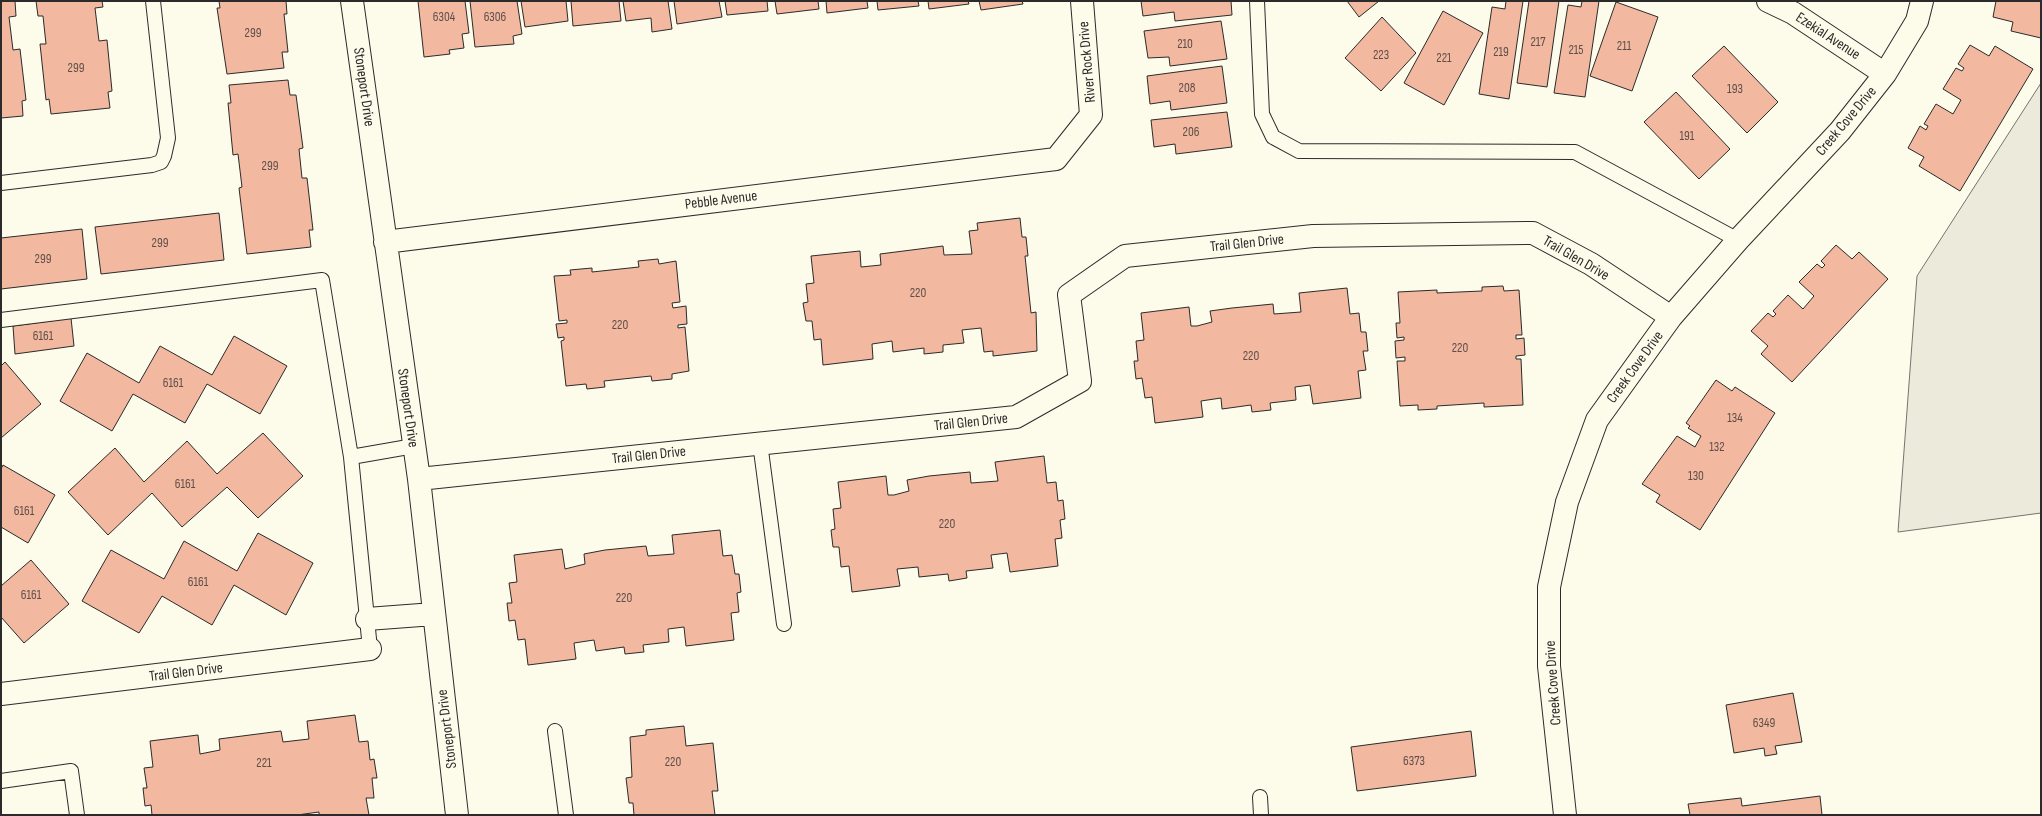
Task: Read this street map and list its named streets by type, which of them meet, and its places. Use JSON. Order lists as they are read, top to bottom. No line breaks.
{"streets":{"street":["Ezekial Avenue","River Rock Drive","Stoneport Drive","Creek Cove Drive","Pebble Avenue","Trail Glen Drive"]},"crossings":[["Ezekial Avenue","Creek Cove Drive"],["River Rock Drive","Pebble Avenue"],["Stoneport Drive","Pebble Avenue"],["Stoneport Drive","Trail Glen Drive"],["Creek Cove Drive","Trail Glen Drive"]],"house_numbers":["6304","6306","299","217","210","211","215","219","223","221","299","208","193","206","191","299","299","299","220","220","6161","220","220","6161","134","132","130","6161","6161","220","6161","6161","220","6349","6373","220","221"]}
